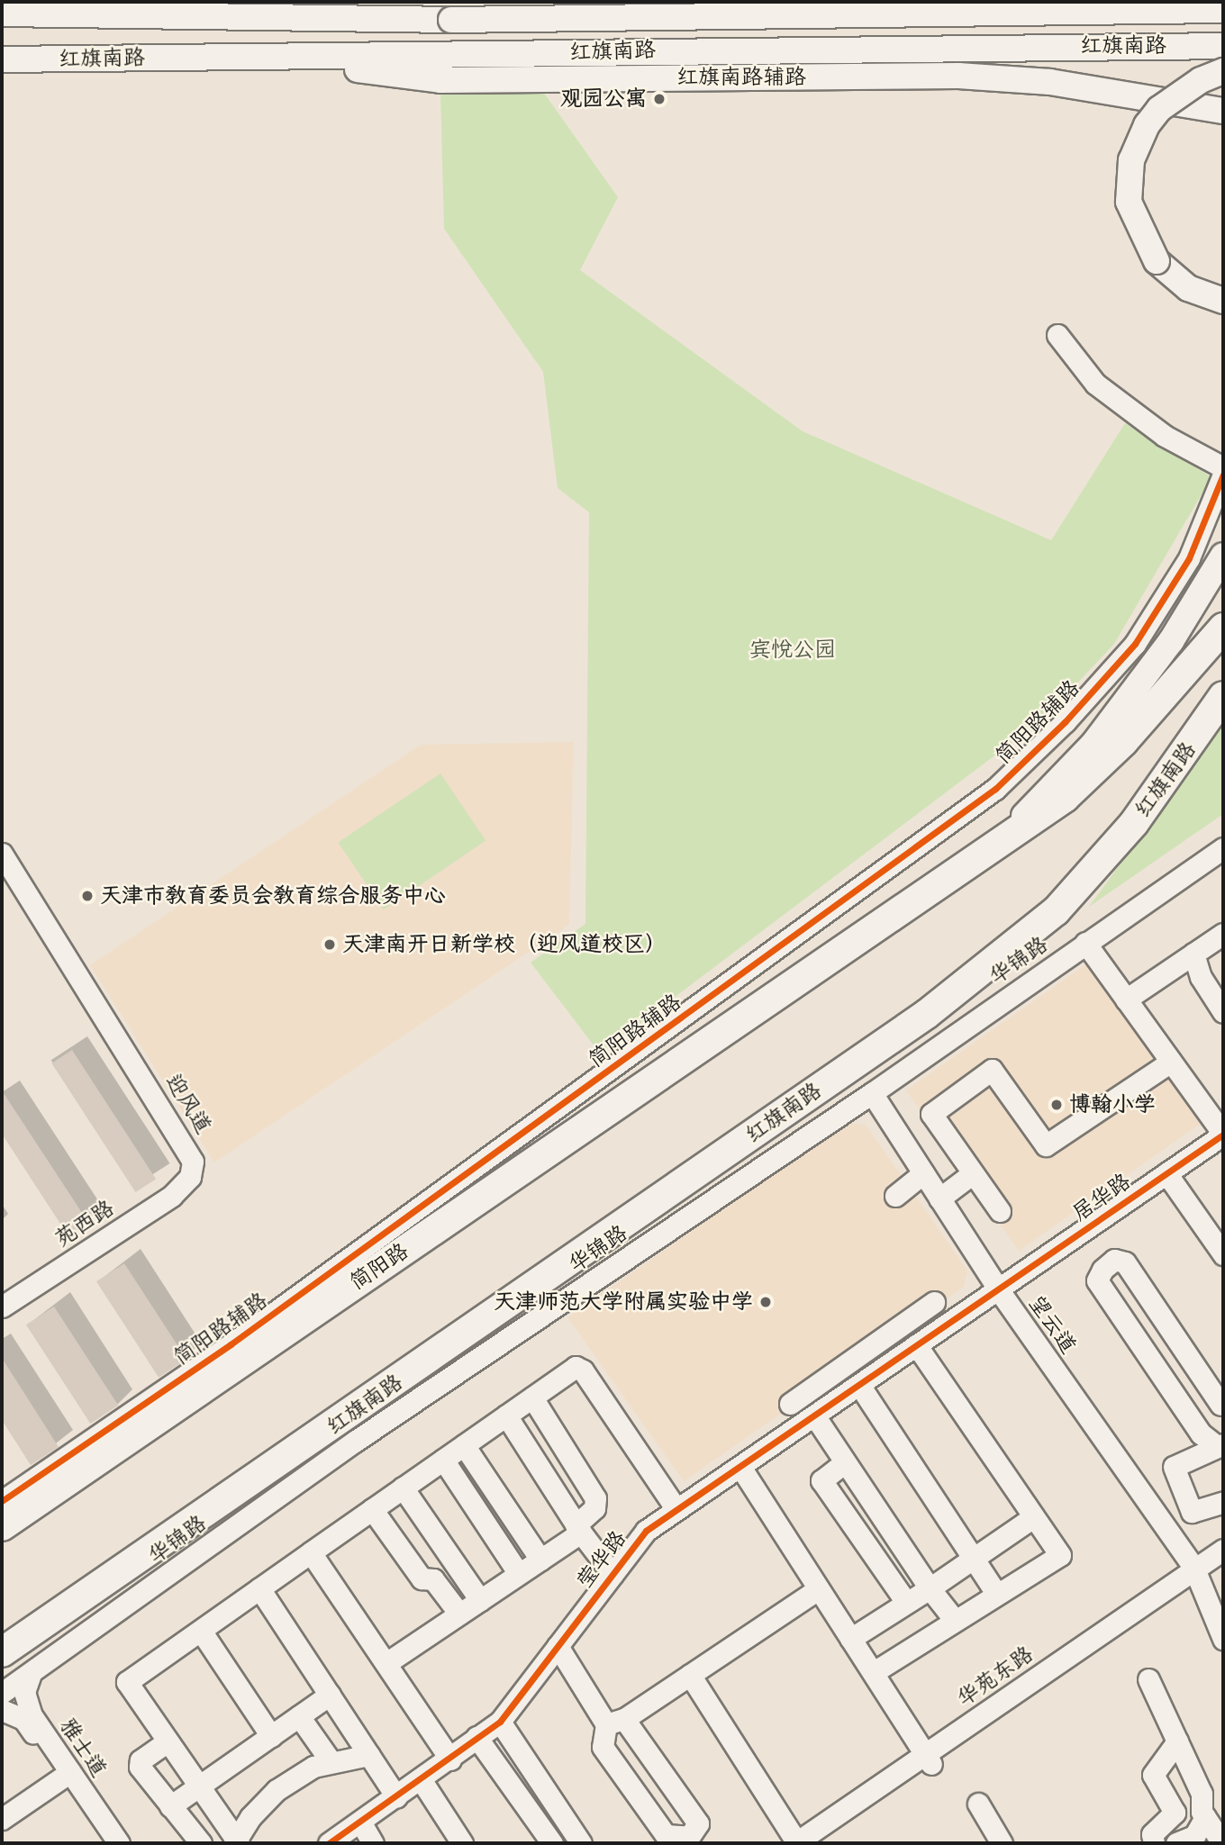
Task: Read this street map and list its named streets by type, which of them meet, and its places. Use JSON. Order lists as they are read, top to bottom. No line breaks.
{"streets":{"highway":["红旗南路","简阳路"],"main road":["红旗南路辅路"],"street":["简阳路辅路","华锦路","迎风道","居华路","苑西路","望云道","莹华路","华苑东路","雅士道"]},"crossings":[["红旗南路","红旗南路辅路"],["华锦路","望云道"],["华锦路","雅士道"],["迎风道","苑西路"],["居华路","望云道"],["居华路","莹华路"],["望云道","莹华路"],["望云道","华苑东路"]],"parks":["宾悦公园"],"places":["观园公寓","天津市教育委员会教育综合服务中心","天津南开日新学校（迎风道校区）","博翰小学","天津师范大学附属实验中学"]}
